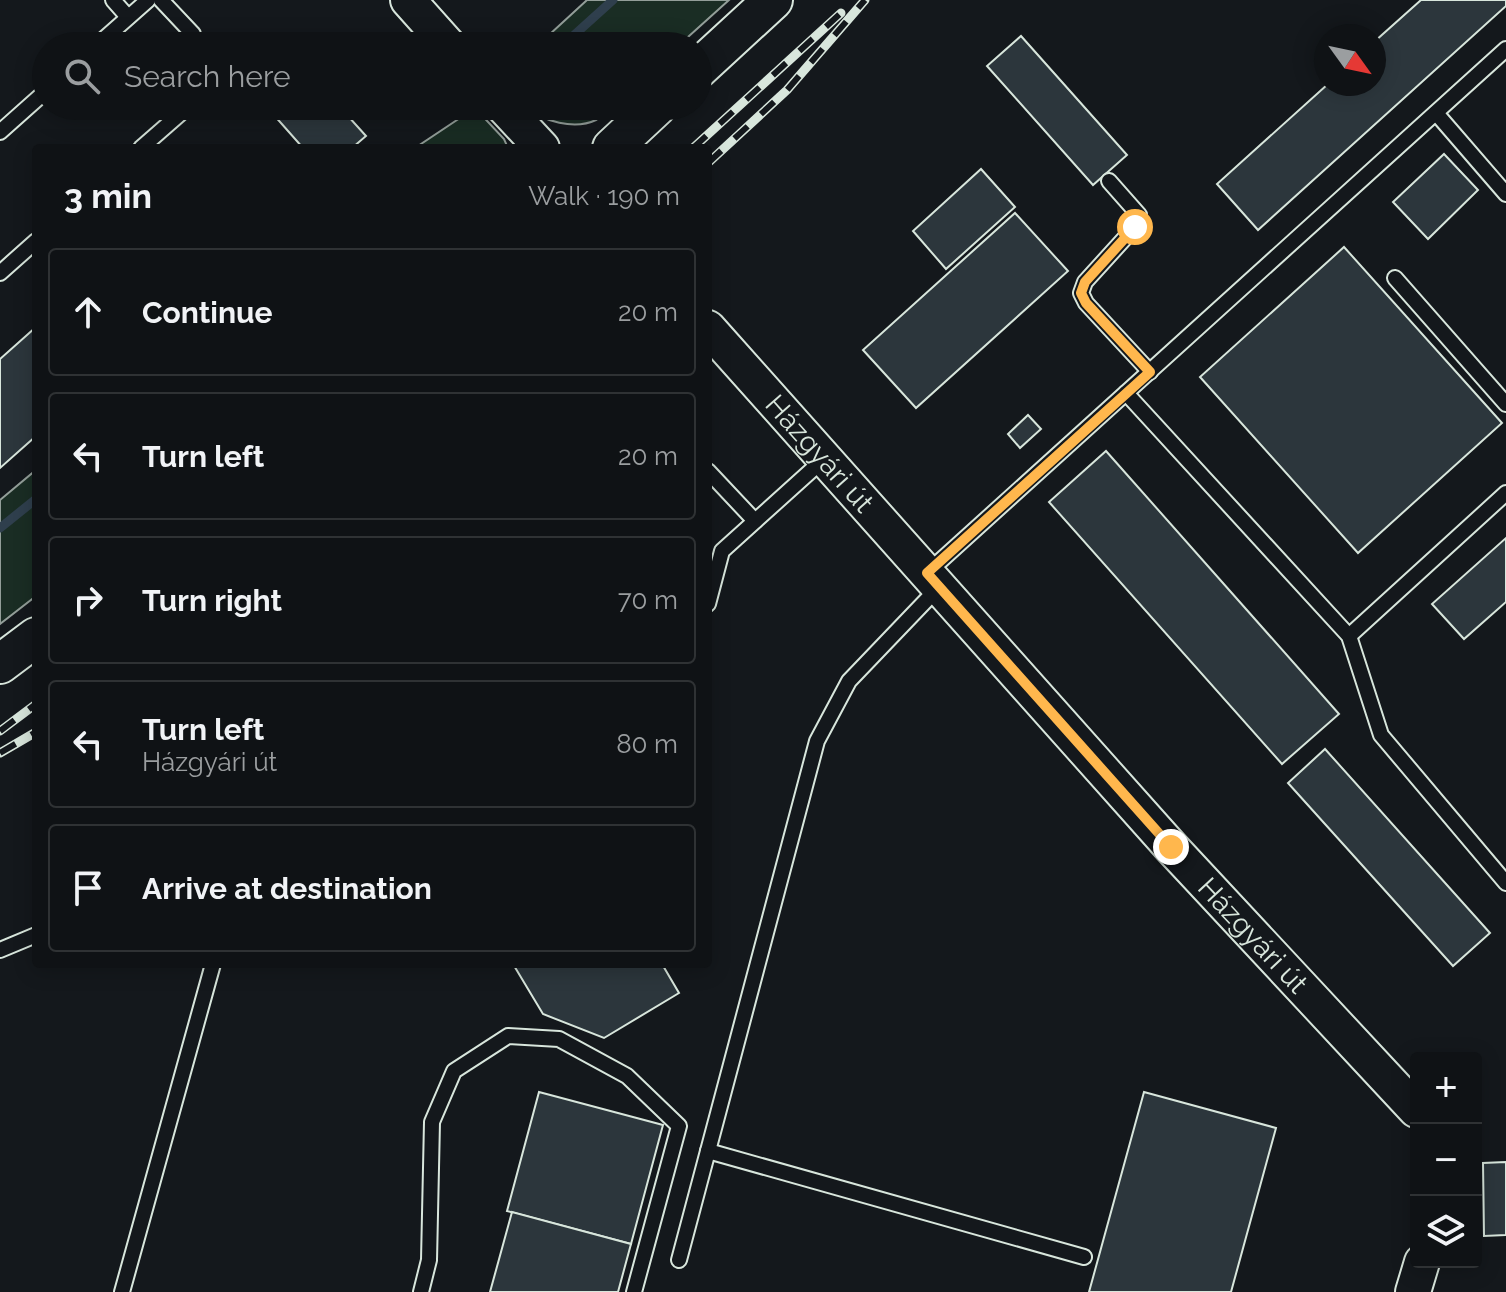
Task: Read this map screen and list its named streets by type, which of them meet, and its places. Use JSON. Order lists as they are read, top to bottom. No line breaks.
{"streets":{"street":["Házgyári út"]},"north":"bottom right","page":{"search":"Search here","heading":["3 min","Walk · 190 m"],"list":[["Continue","20 m"],["Turn left","20 m"],["Turn right","70 m"],["Turn left","Házgyári út","80 m"],"Arrive at destination"],"map_buttons":["+","−"]}}
